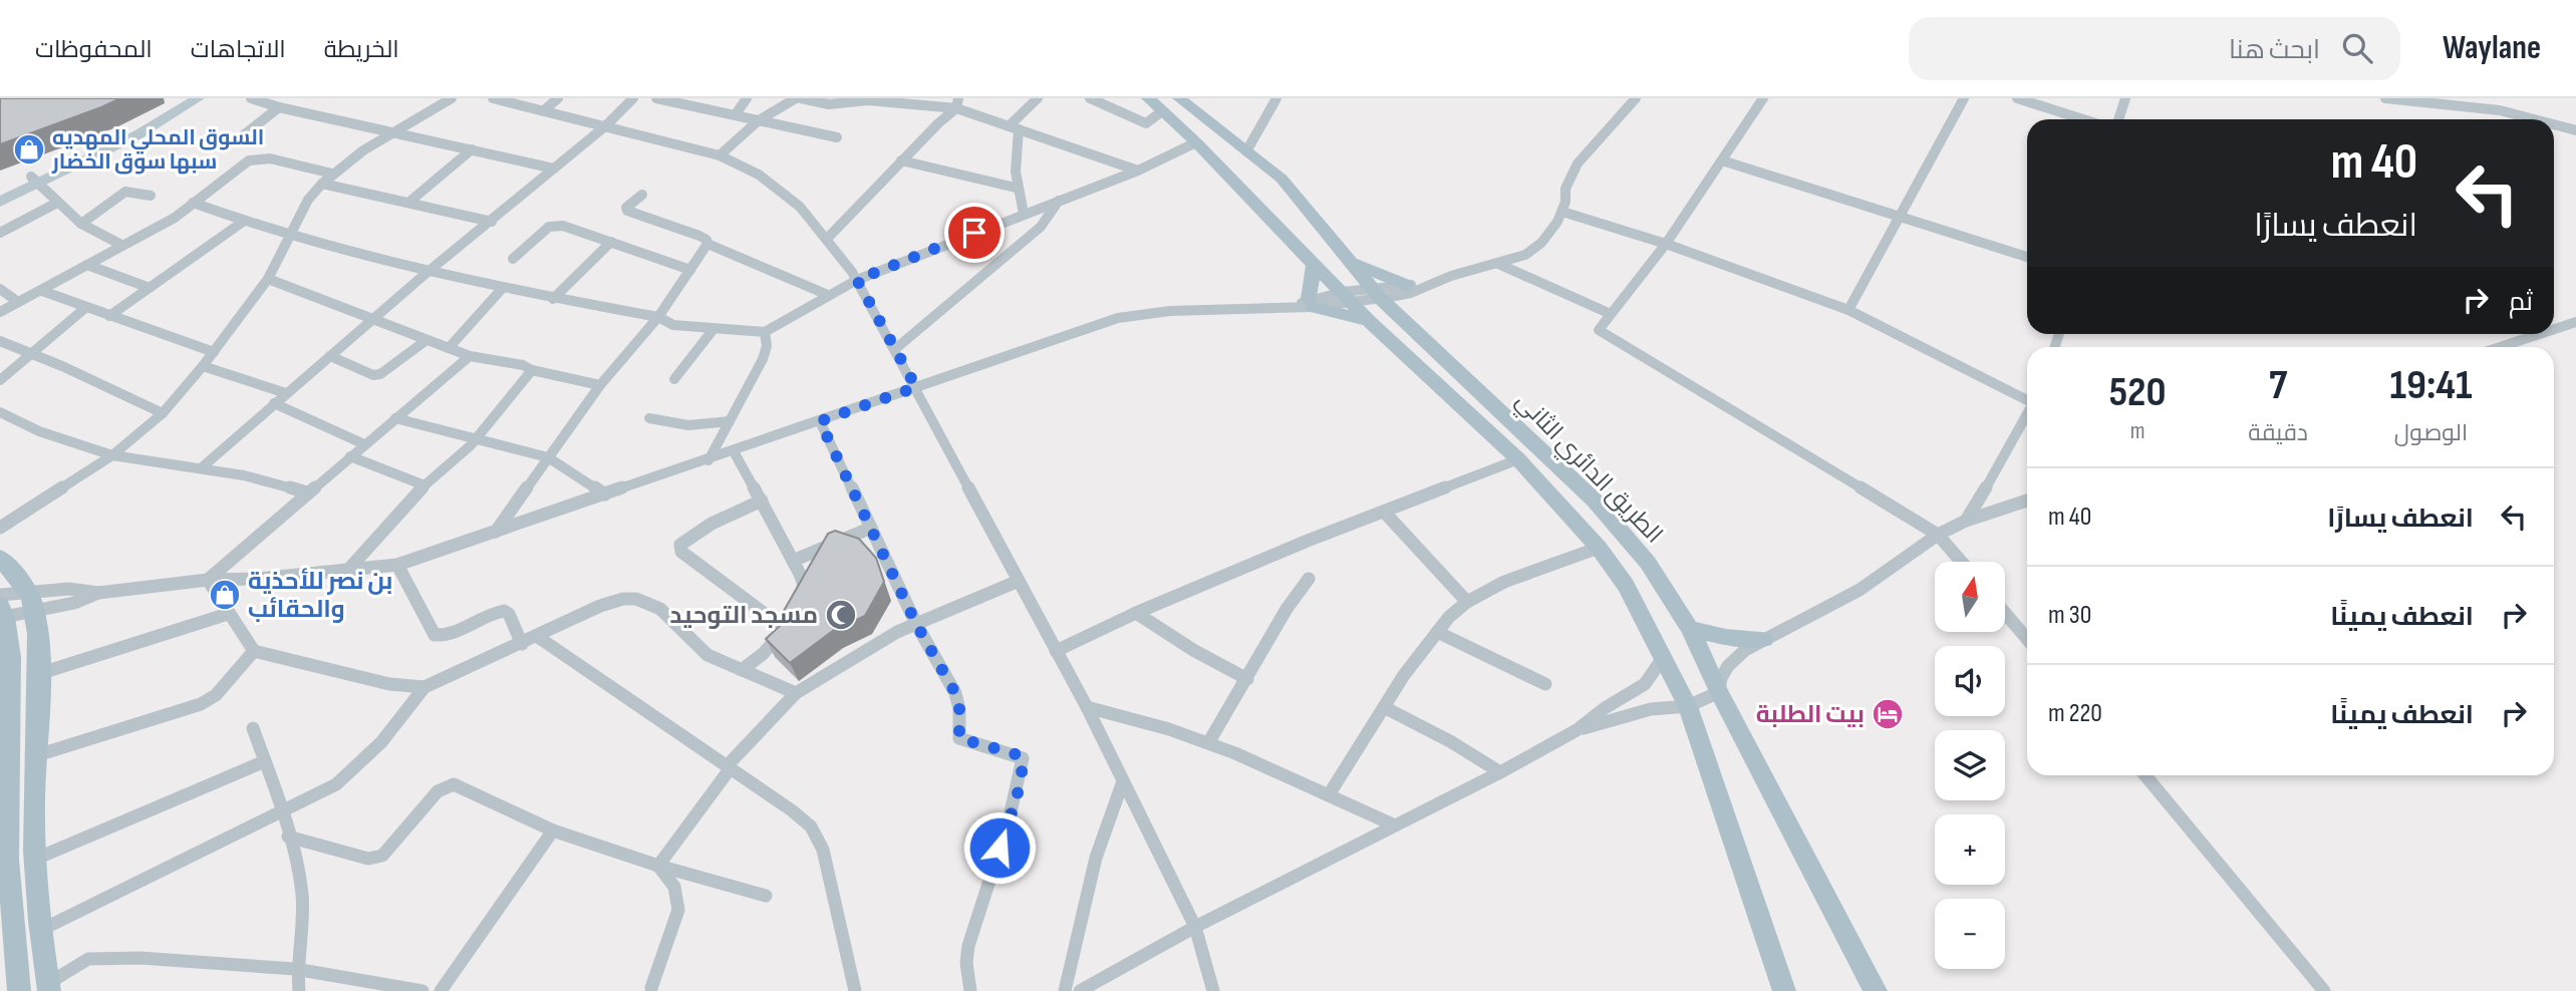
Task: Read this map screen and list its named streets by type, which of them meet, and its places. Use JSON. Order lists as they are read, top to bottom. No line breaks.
{"streets":{"main road":["الطريق الدائري الثاني"]},"places":{"shop":["السوق المحلي المهديه سبها سوق الخضار","بن نصر للأحذية والحقائب"],"mosque":["مسجد التوحيد"],"hotel":["بيت الطلبة"]},"north":"top","page":{"header":"Waylane","search":"ابحث هنا","nav":["الخريطة","الاتجاهات","المحفوظات"],"turn":["40 m","انعطف يسارًا"],"then":"ثم","eta":["19:41","الوصول","7","دقيقة","520","m"],"list":[{"name":"انعطف يسارًا","value":"40 m"},{"name":"انعطف يمينًا","value":"30 m"},{"name":"انعطف يمينًا","value":"220 m"}],"map_buttons":["+","−"]}}
